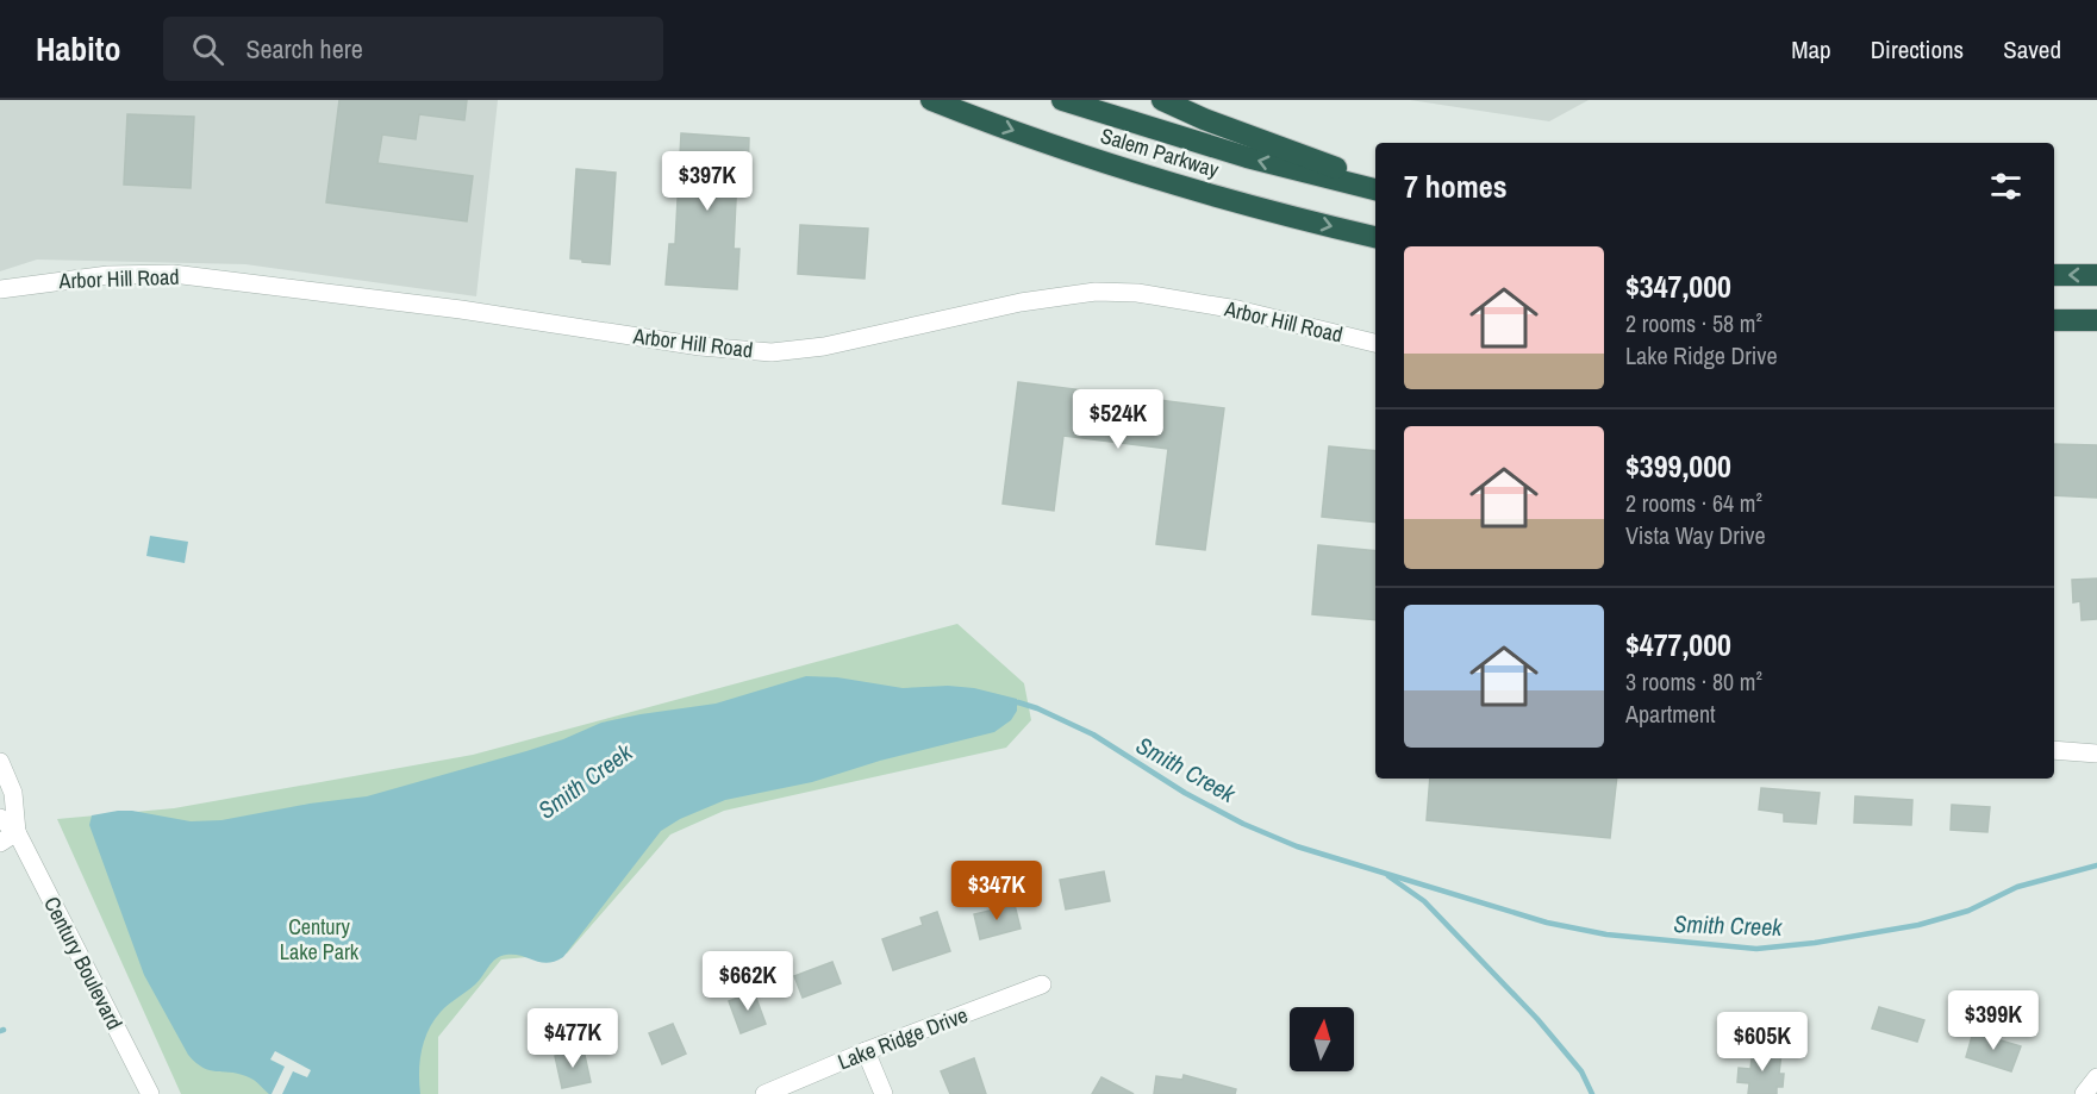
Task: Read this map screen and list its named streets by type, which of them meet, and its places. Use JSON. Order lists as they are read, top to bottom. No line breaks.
{"streets":{"highway":["Salem Parkway"],"street":["Arbor Hill Road","Century Boulevard","Lake Ridge Drive"]},"water":["Smith Creek"],"parks":["Century Lake Park"],"north":"top","page":{"header":"Habito","search":"Search here","nav":["Map","Directions","Saved"],"heading":"7 homes","price":["$397K","$524K","$347K","$662K","$399K","$477K","$605K"],"list":[{"name":"$347,000","note":"2 rooms · 58 m² · Lake Ridge Drive"},{"name":"$399,000","note":"2 rooms · 64 m² · Vista Way Drive"},{"name":"$477,000","note":"3 rooms · 80 m² · Apartment"}]}}
